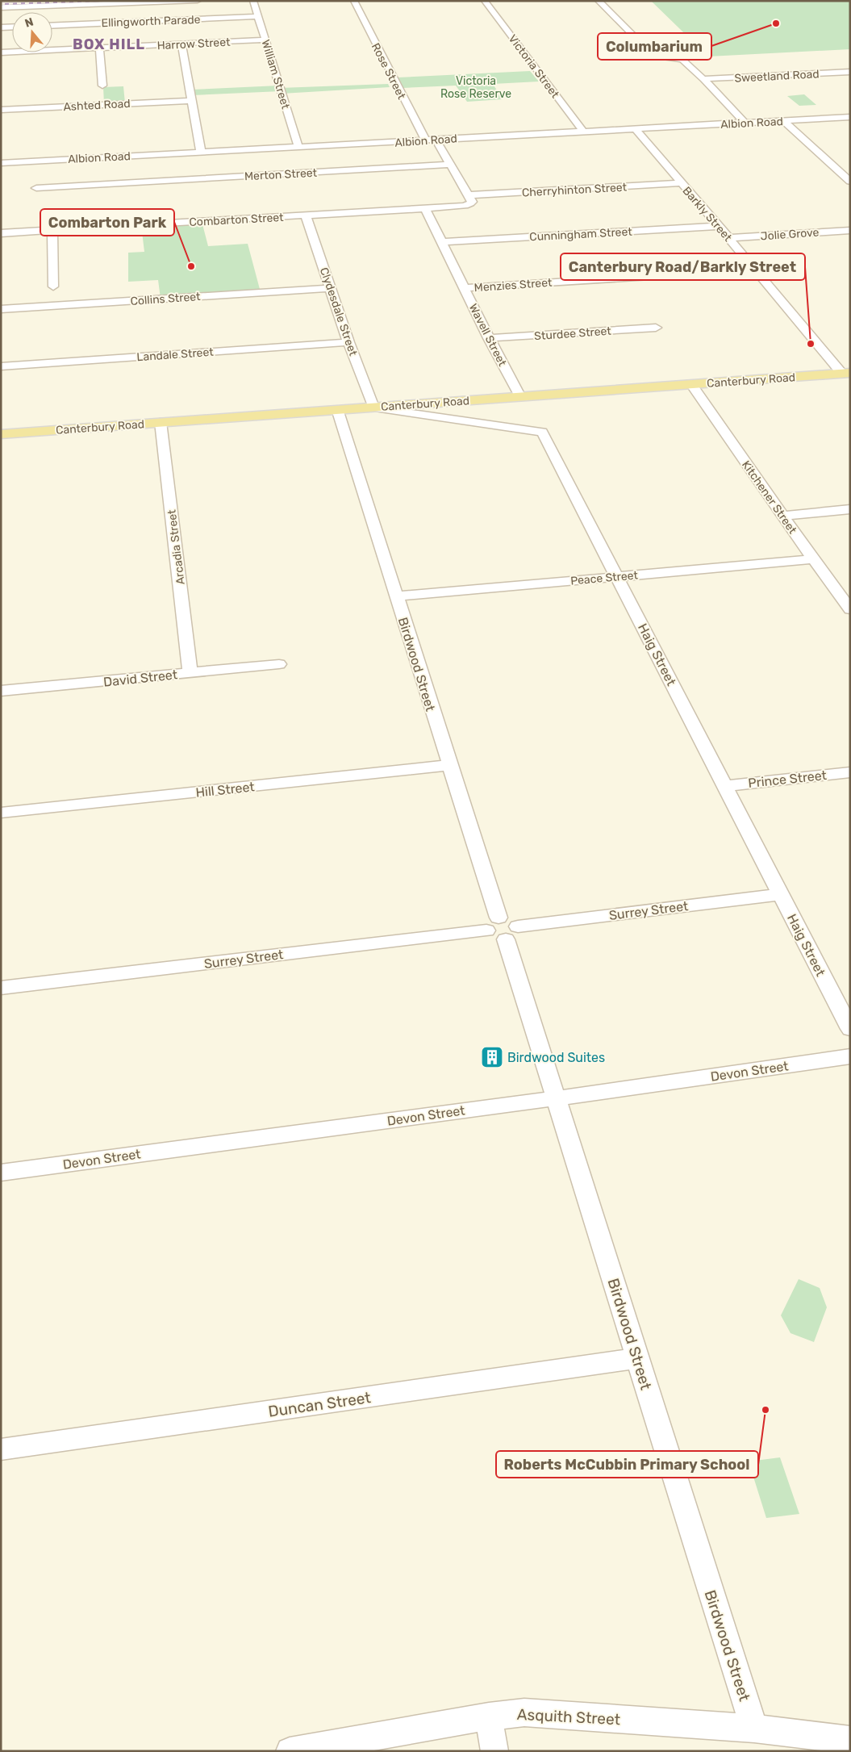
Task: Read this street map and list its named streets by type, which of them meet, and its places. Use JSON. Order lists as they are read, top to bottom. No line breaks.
{"streets":{"main road":["Canterbury Road"],"street":["Ellingworth Parade","Harrow Street","Victoria Street","Rose Street","William Street","Sweetland Road","Ashted Road","Albion Road","Merton Street","Cherryhinton Street","Barkly Street","Combarton Street","Cunningham Street","Jolie Grove","Menzies Street","Collins Street","Clydesdale Street","Sturdee Street","Wavell Street","Landale Street","Kitchener Street","Arcadia Street","Peace Street","Haig Street","Birdwood Street","David Street","Prince Street","Hill Street","Surrey Street","Devon Street","Duncan Street","Asquith Street"]},"crossings":[["Ellingworth Parade","William Street"],["Harrow Street","William Street"],["Victoria Street","Albion Road"],["Rose Street","Albion Road"],["William Street","Albion Road"],["Albion Road","Barkly Street"],["Cherryhinton Street","Barkly Street"],["Cherryhinton Street","Combarton Street"],["Barkly Street","Cunningham Street"],["Barkly Street","Jolie Grove"],["Barkly Street","Menzies Street"],["Barkly Street","Canterbury Road"],["Combarton Street","Clydesdale Street"],["Combarton Street","Wavell Street"],["Cunningham Street","Wavell Street"],["Menzies Street","Wavell Street"],["Collins Street","Clydesdale Street"],["Clydesdale Street","Landale Street"],["Clydesdale Street","Canterbury Road"],["Clydesdale Street","Haig Street"],["Sturdee Street","Wavell Street"],["Wavell Street","Canterbury Road"],["Canterbury Road","Kitchener Street"],["Canterbury Road","Arcadia Street"],["Canterbury Road","Haig Street"],["Canterbury Road","Birdwood Street"],["Kitchener Street","Peace Street"],["Arcadia Street","David Street"],["Peace Street","Haig Street"],["Peace Street","Birdwood Street"],["Haig Street","Prince Street"],["Haig Street","Surrey Street"],["Birdwood Street","Hill Street"],["Birdwood Street","Surrey Street"],["Birdwood Street","Devon Street"],["Birdwood Street","Duncan Street"],["Birdwood Street","Asquith Street"]],"districts":["BOX HILL"],"parks":["Victoria Rose Reserve"],"places":{"other":["Columbarium","Combarton Park","Canterbury Road/Barkly Street","Roberts McCubbin Primary School"],"building":["Birdwood Suites"]},"north":"top"}
